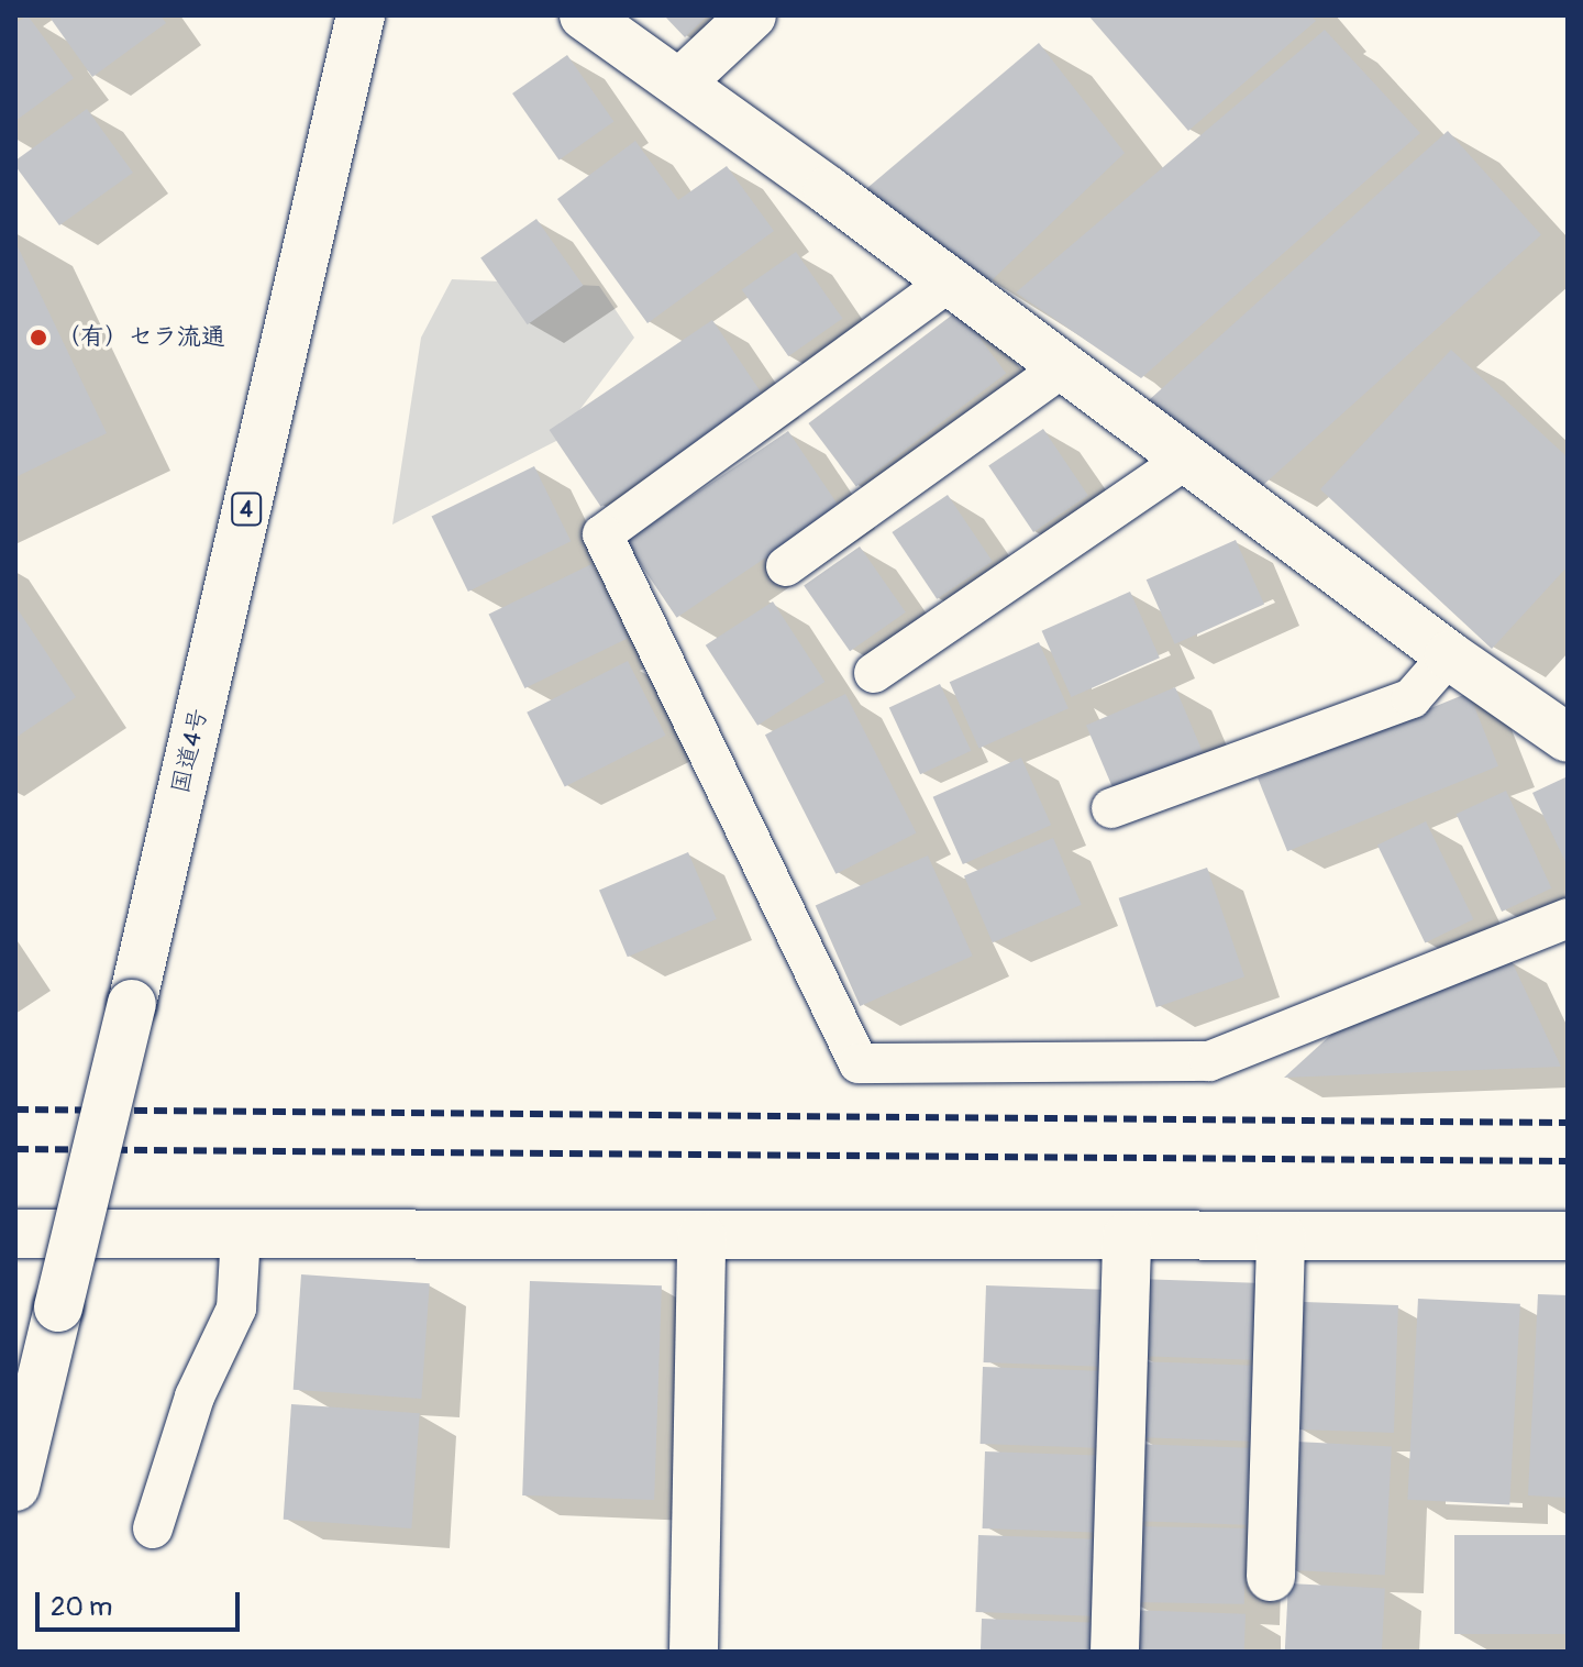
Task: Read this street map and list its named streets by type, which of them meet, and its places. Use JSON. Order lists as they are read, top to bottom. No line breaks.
{"streets":{"main road":["4","国道4号"]},"places":["（有）セラ流通"],"scale_bar":"20 m"}
